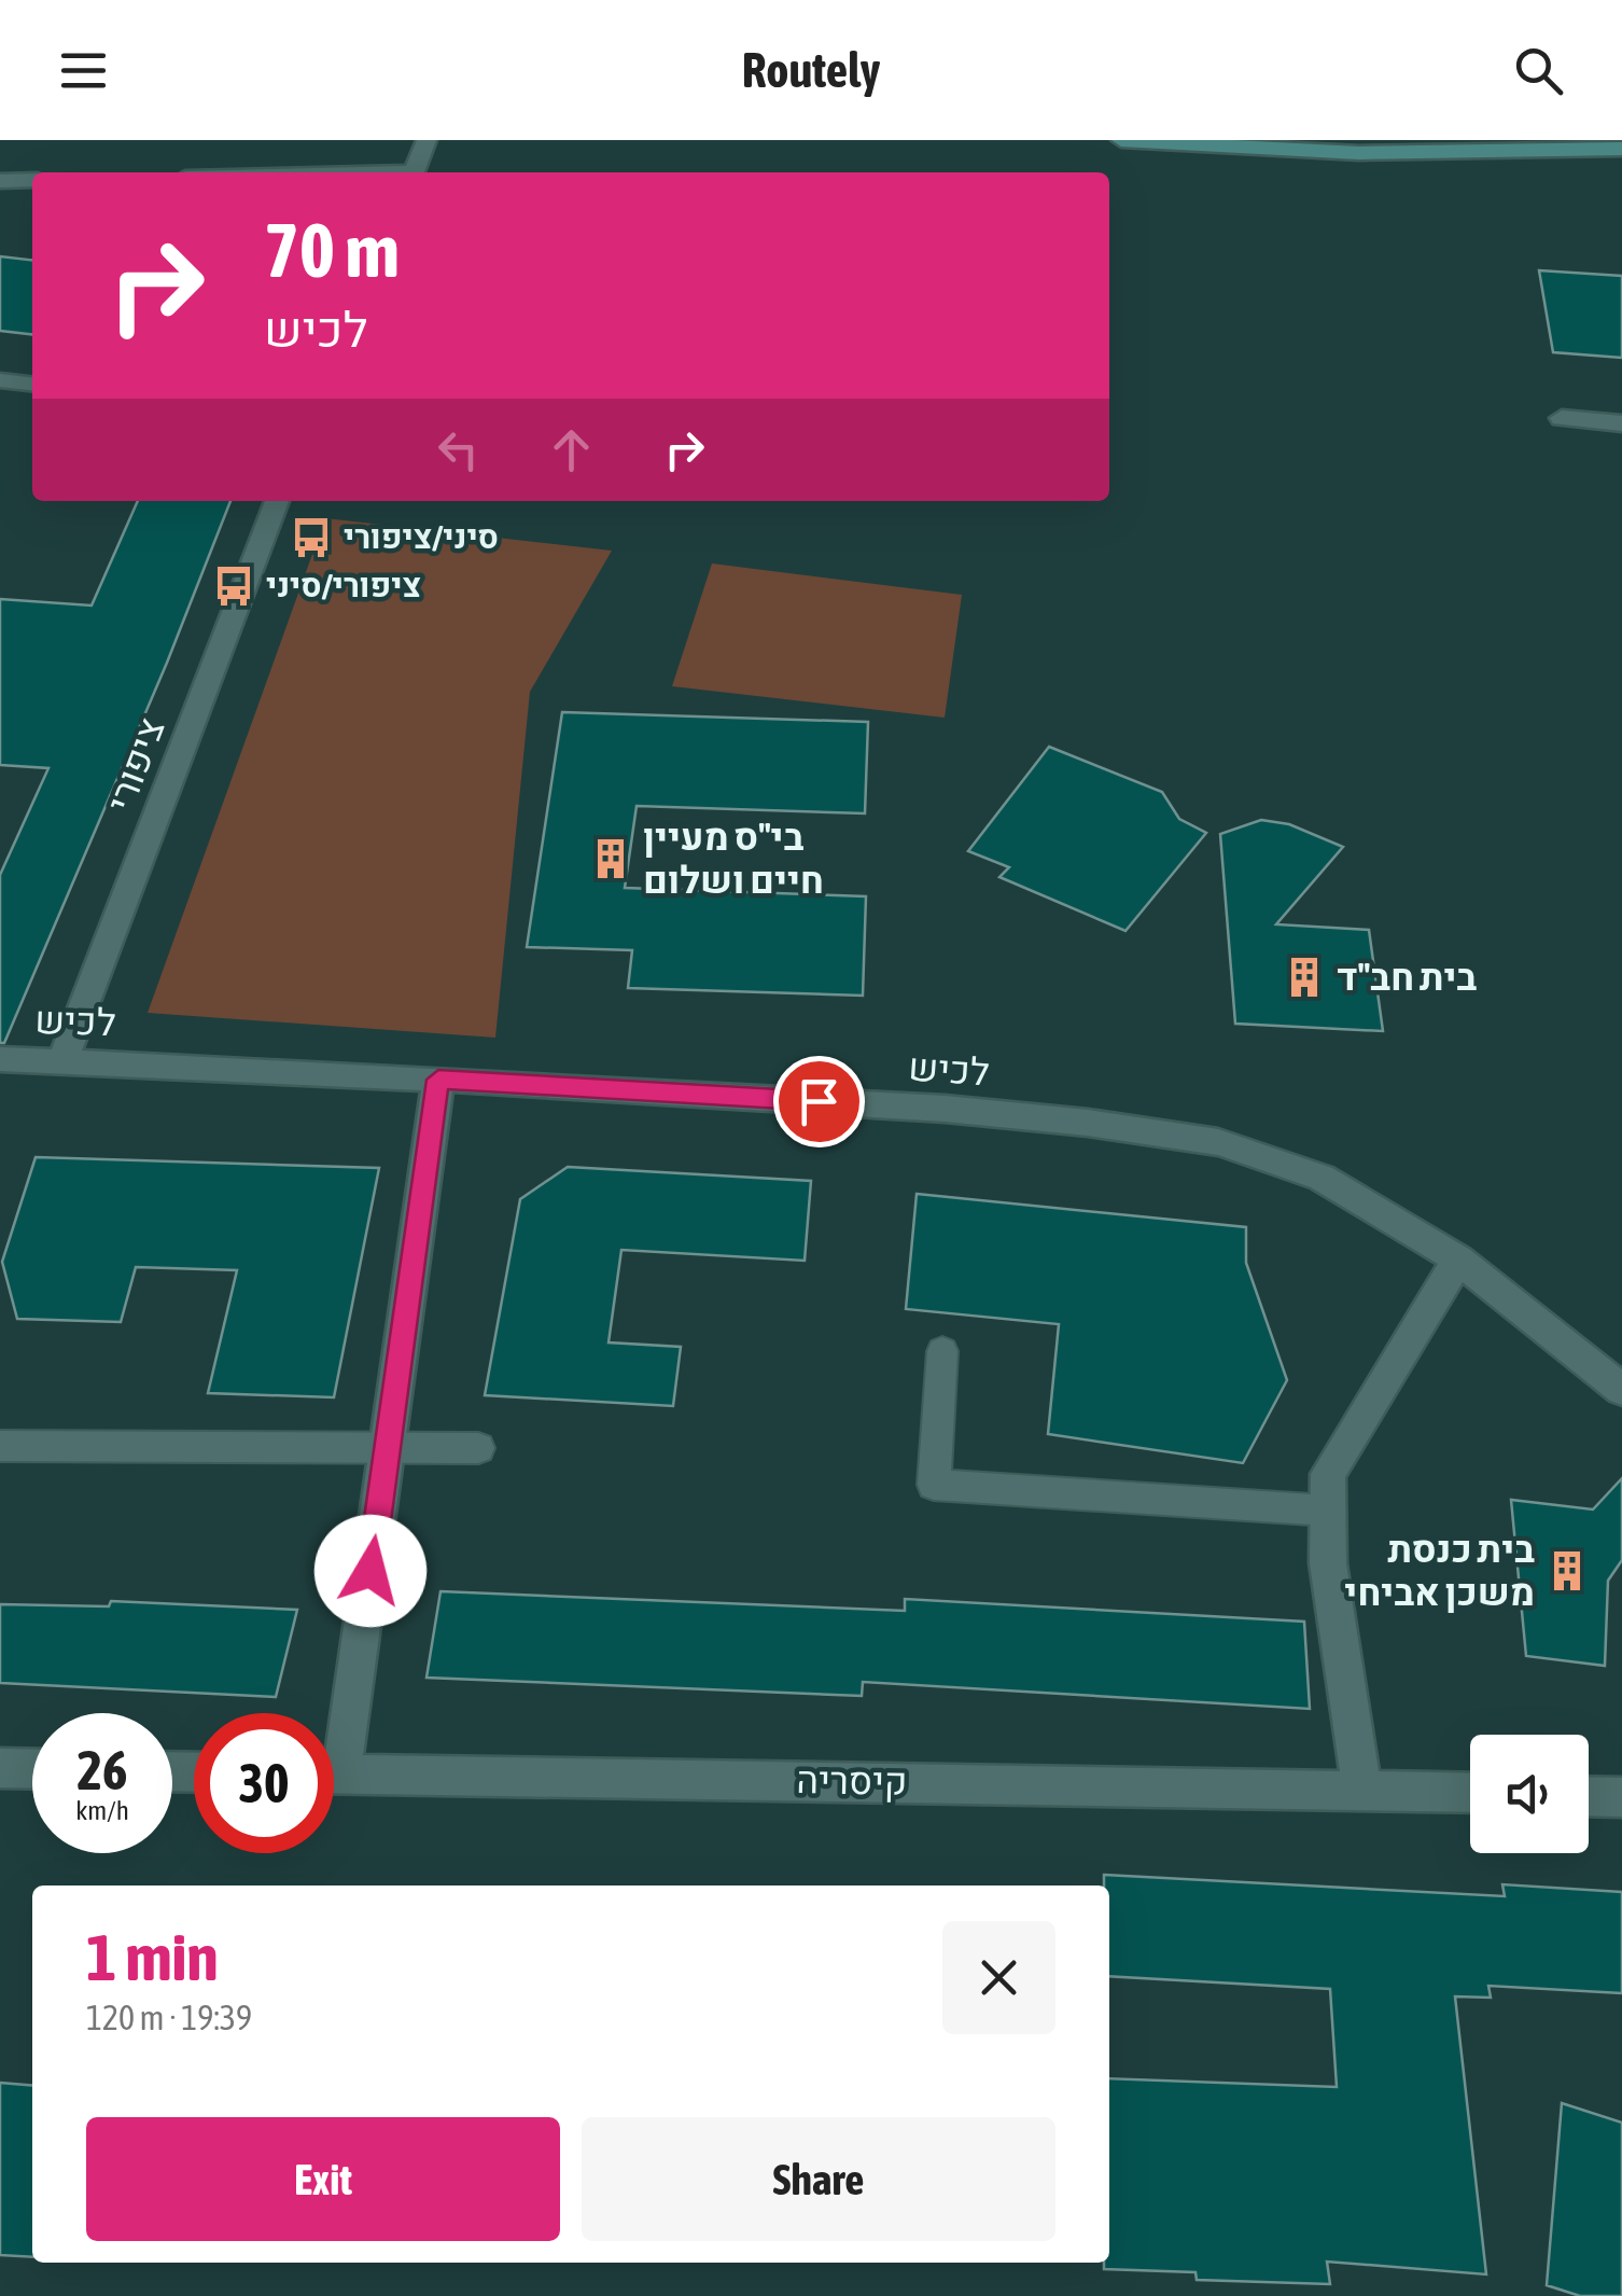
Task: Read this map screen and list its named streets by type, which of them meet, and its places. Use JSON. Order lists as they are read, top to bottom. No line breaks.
{"streets":{"street":["ציפורי","לכיש","קיסריה"]},"crossings":[["ציפורי","לכיש"],["לכיש","קיסריה"]],"places":{"bus stop":["סיני/ציפורי","ציפורי/סיני"],"building":["בי\"ס מעיין חיים ושלום","בית חב\"ד","בית כנסת משכן אביחי"]},"page":{"header":"Routely","turn":["70 m","לכיש"],"speed":"26 km/h","limit":"30","heading":["1 min","120 m · 19:39"],"buttons":["Exit","Share"]}}
